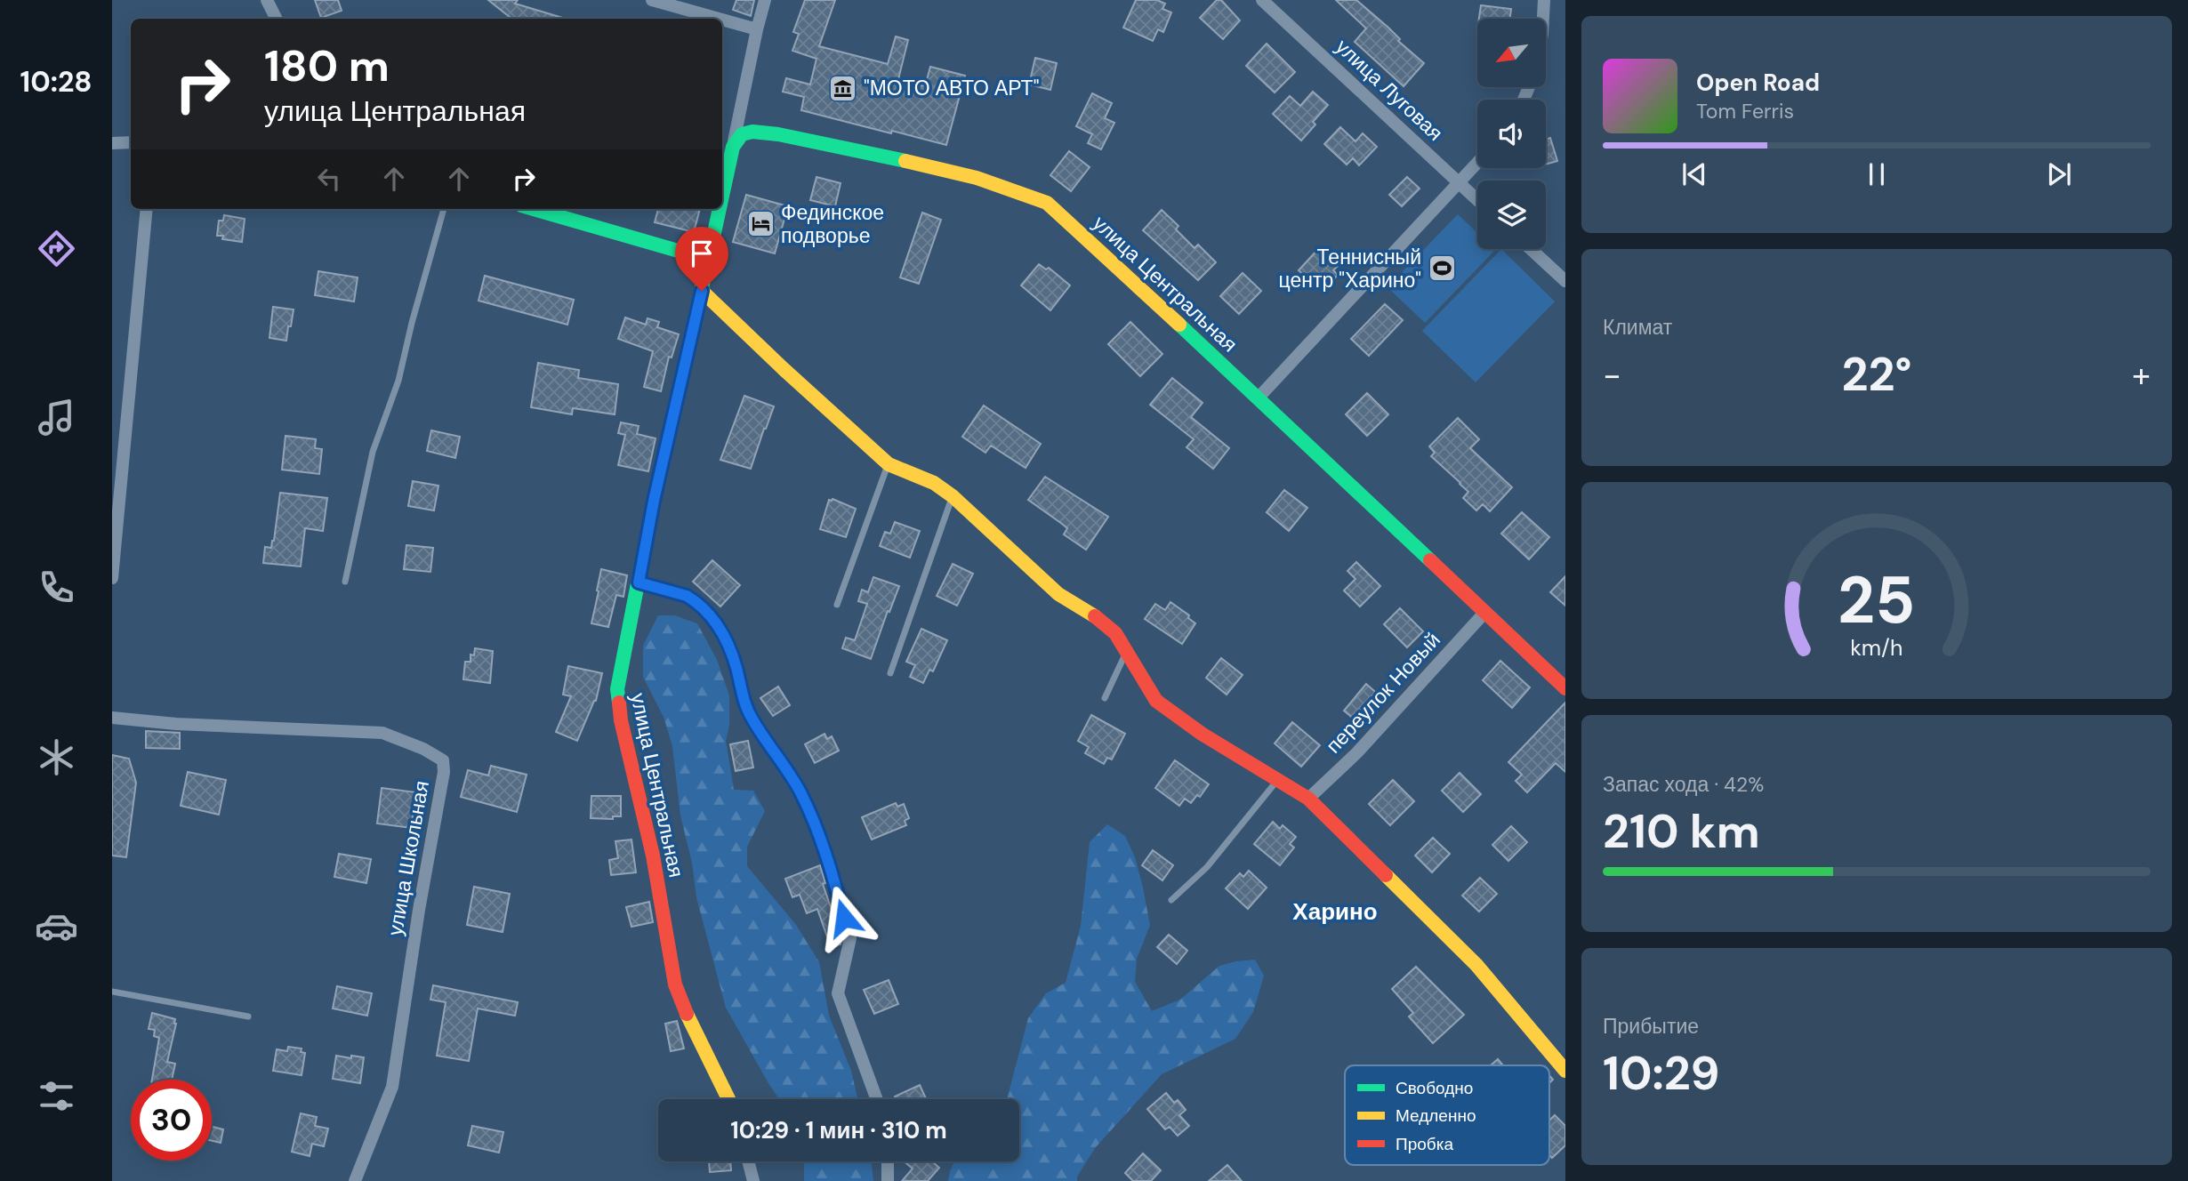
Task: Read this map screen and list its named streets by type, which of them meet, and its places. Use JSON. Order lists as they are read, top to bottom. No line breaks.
{"streets":{"street":["улица Луговая","улица Центральная","переулок Новый","улица Школьная"]},"crossings":[["улица Центральная","переулок Новый"]],"districts":["Харино"],"places":{"museum":["\"МОТО АВТО АРТ\""],"hotel":["Фединское подворье"],"sports":["Теннисный центр \"Харино\""]},"legend":["Свободно","Медленно","Пробка"],"north":"bottom left","page":{"tabs":"10:28","turn":["180 m","улица Центральная"],"song":["Open Road","Tom Ferris"],"tile":["Климат",["Запас хода · 42%","210 km"],["Прибытие","10:29"]],"heat":["−","22°","+"],"limit":"30","trip":"10:29 · 1 мин · 310 m","gauge":["25","km/h"]}}
